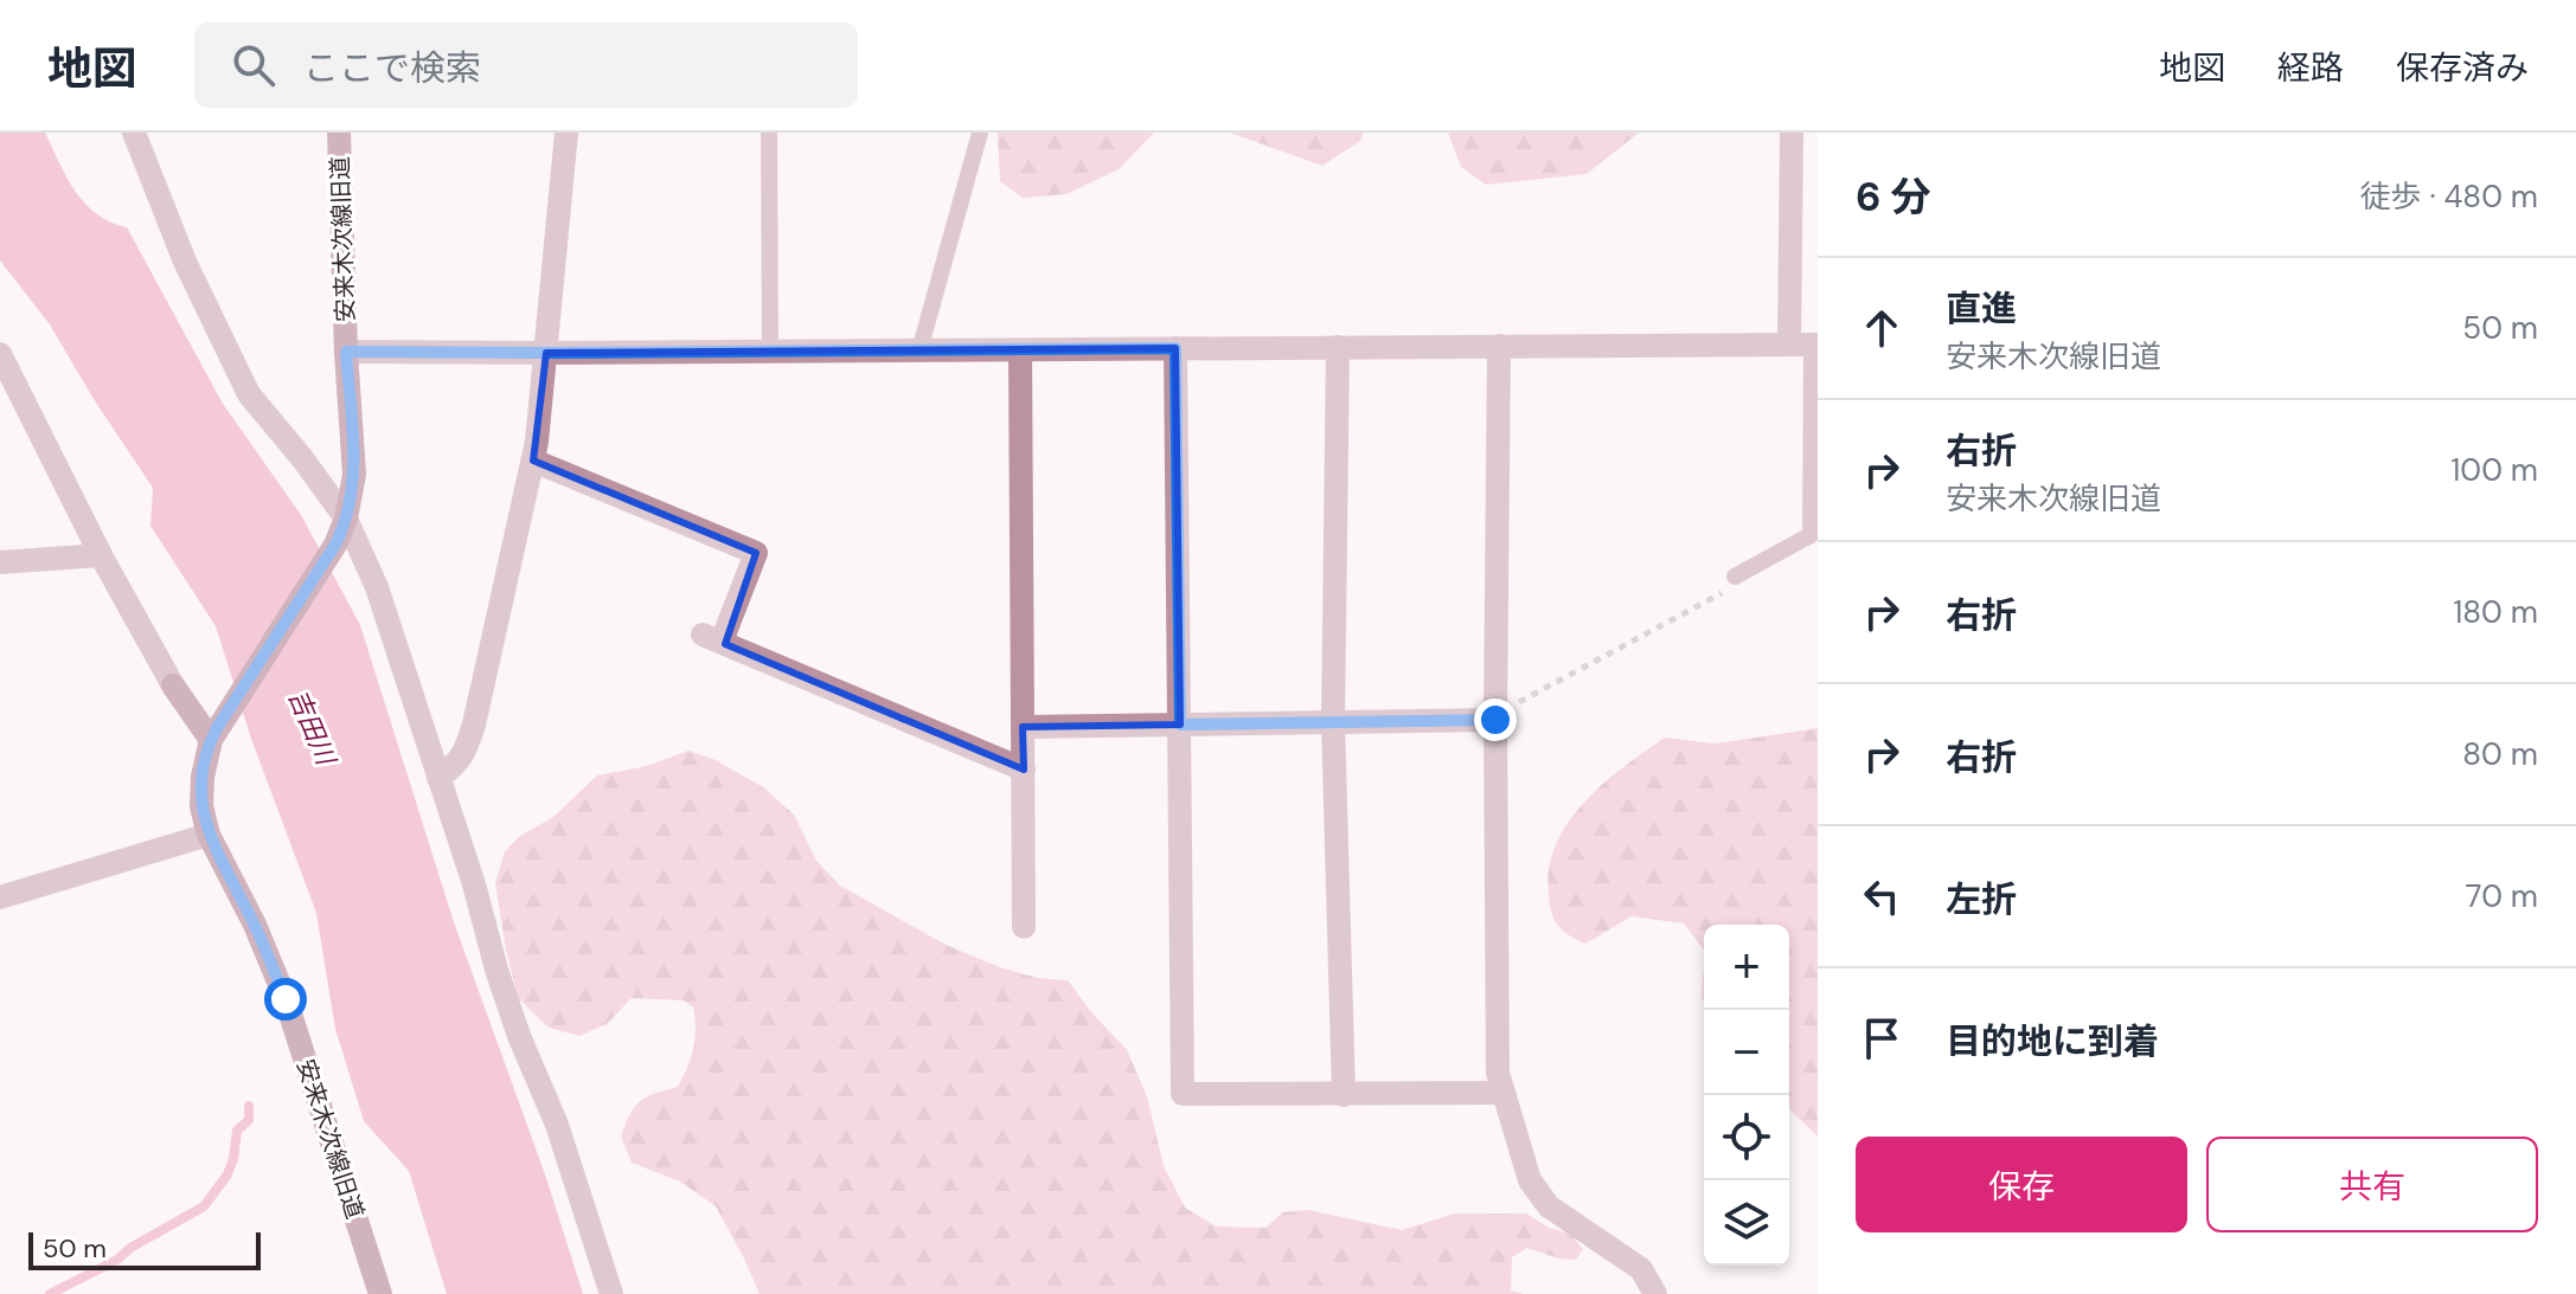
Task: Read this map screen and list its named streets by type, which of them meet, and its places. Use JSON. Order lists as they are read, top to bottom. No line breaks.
{"streets":{"street":["安来木次線旧道"]},"water":["吉田川"],"scale_bar":"50 m","page":{"header":"地図","search":"ここで検索","nav":["地図","経路","保存済み"],"heading":["6 分","徒歩 · 480 m"],"list":[["直進","安来木次線旧道","50 m"],["右折","安来木次線旧道","100 m"],["右折","180 m"],["右折","80 m"],["左折","70 m"],"目的地に到着"],"map_buttons":["+","−"],"buttons":["保存","共有"],"scale":"50 m"}}
